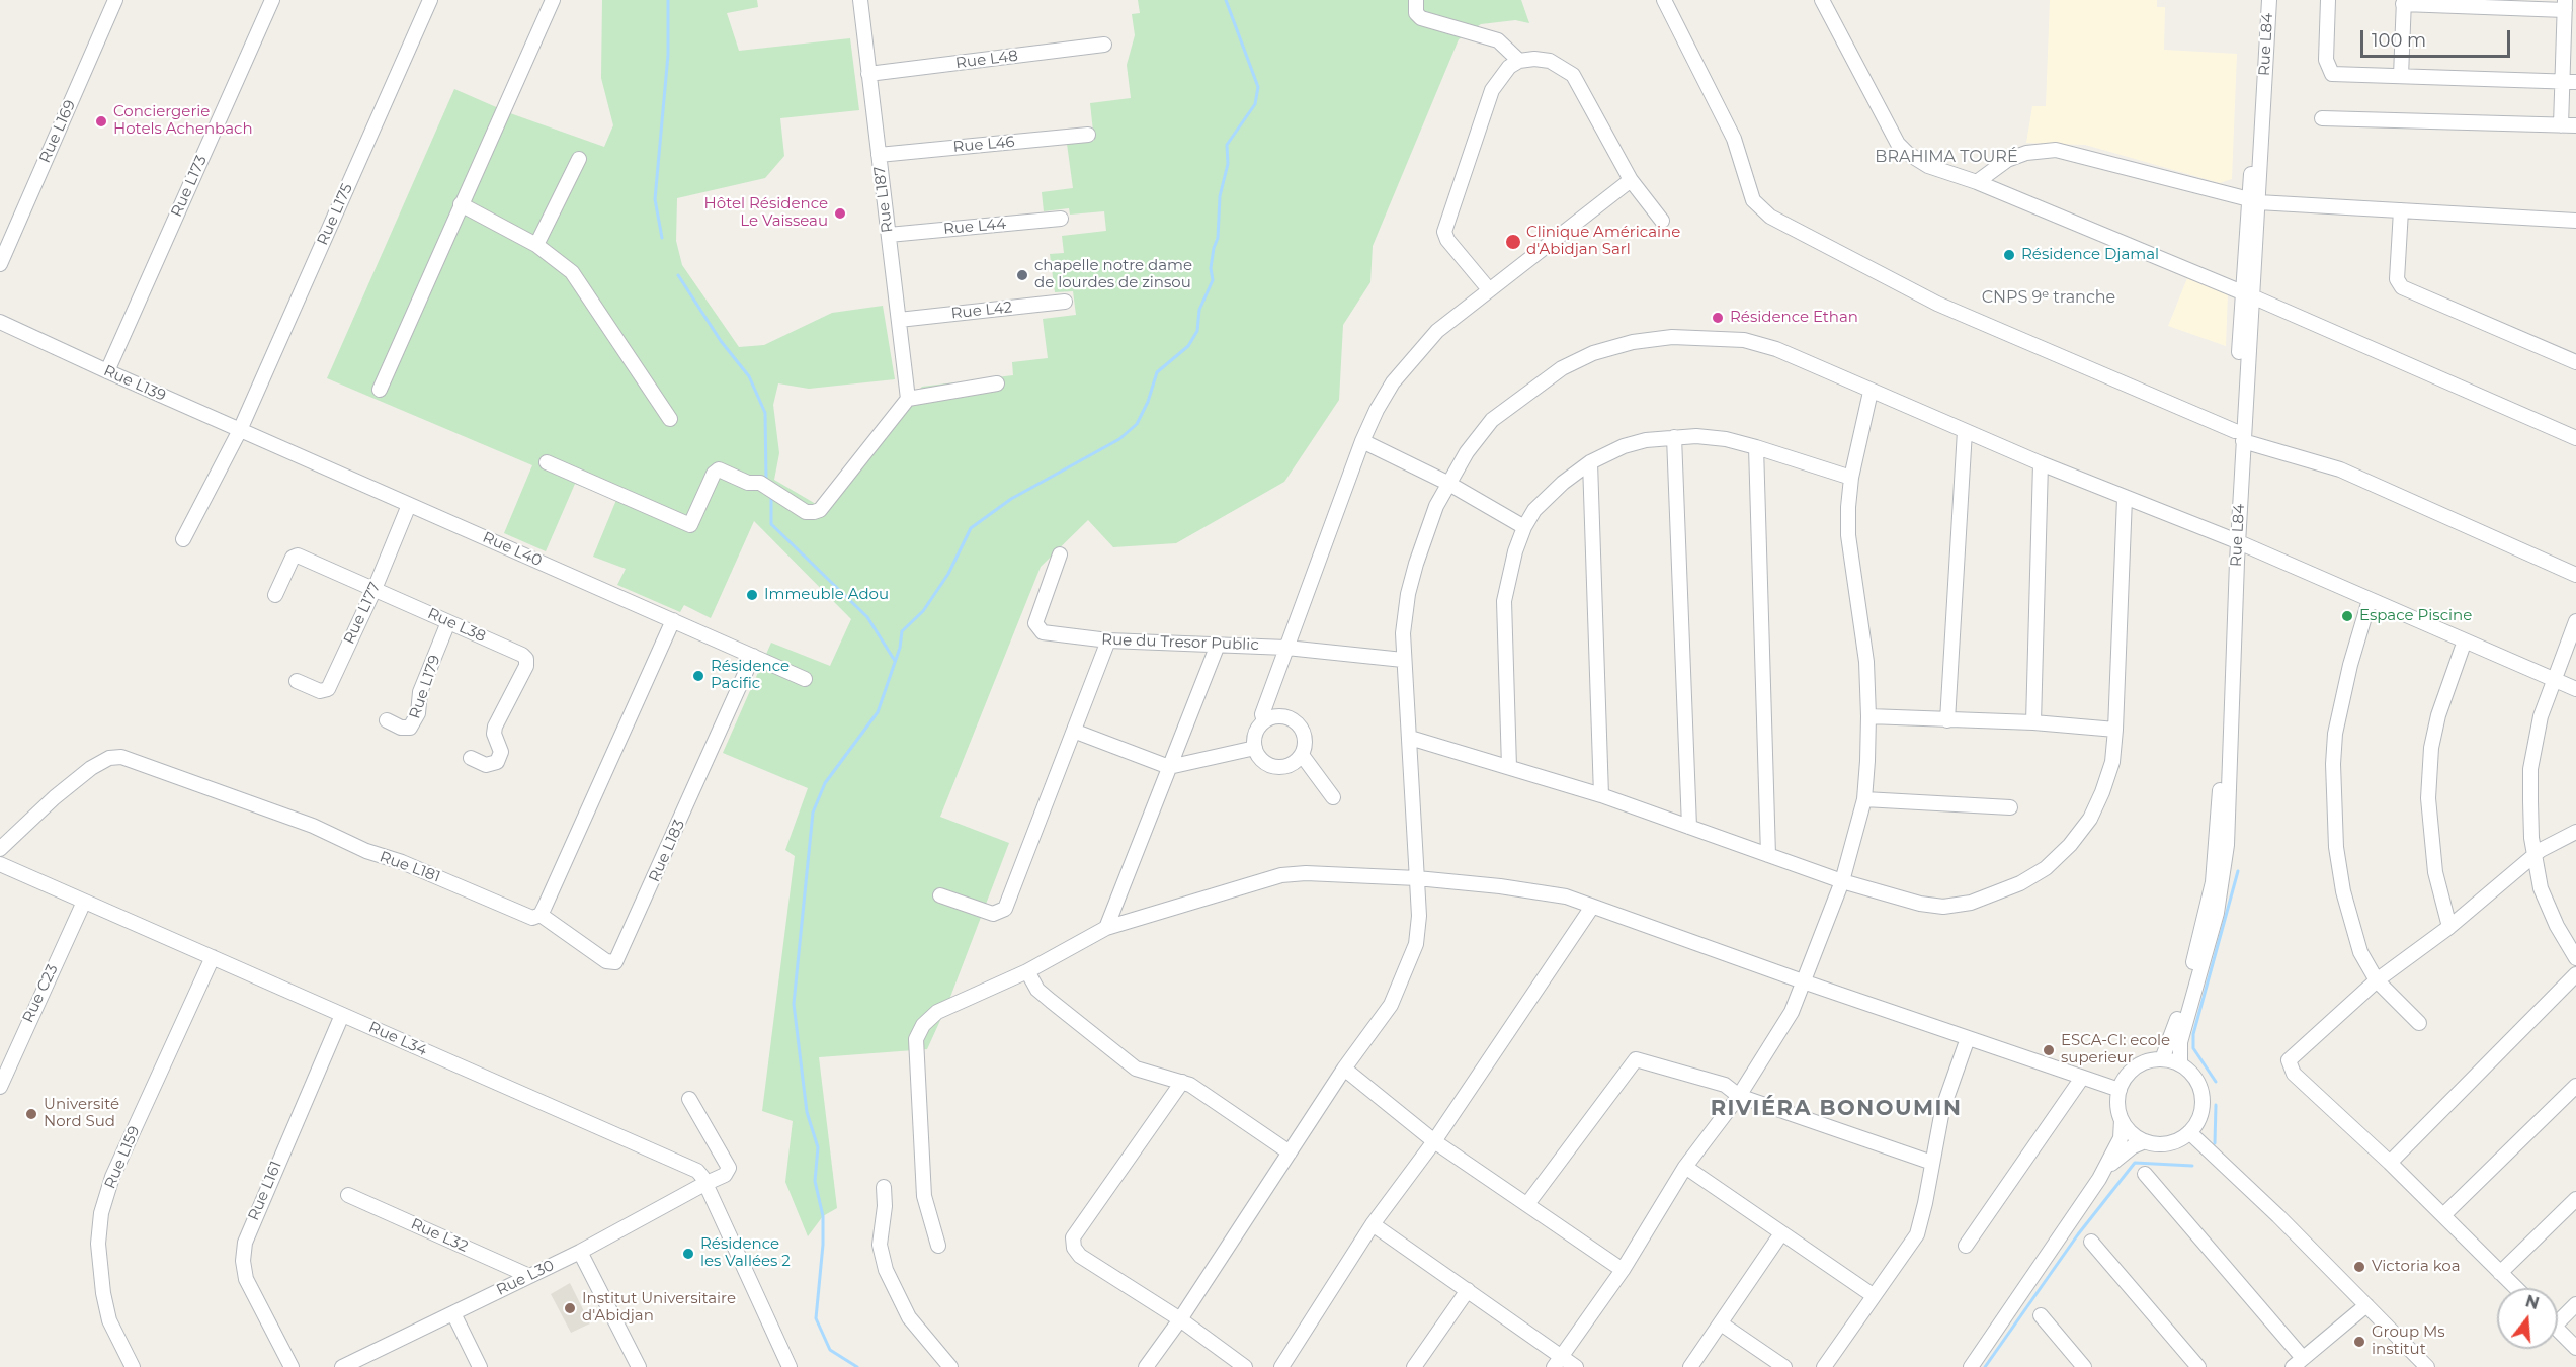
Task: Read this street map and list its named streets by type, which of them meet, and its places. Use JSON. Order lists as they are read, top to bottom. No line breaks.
{"streets":{"street":["Rue L84","Rue L48","Rue L169","Rue L46","Rue L173","Rue L187","Rue L175","Rue L44","Rue L42","Rue L139","Rue L40","Rue L177","Rue L38","Rue du Tresor Public","Rue L179","Rue L183","Rue L181","Rue C23","Rue L34","Rue L159","Rue L161","Rue L32","Rue L30"]},"crossings":[["Rue L48","Rue L187"],["Rue L46","Rue L187"],["Rue L173","Rue L139"],["Rue L187","Rue L44"],["Rue L187","Rue L42"],["Rue L175","Rue L139"],["Rue L139","Rue L40"],["Rue L40","Rue L177"],["Rue L40","Rue L183"],["Rue L177","Rue L38"],["Rue L38","Rue L179"],["Rue L183","Rue L181"],["Rue C23","Rue L34"],["Rue L34","Rue L159"],["Rue L34","Rue L161"],["Rue L34","Rue L30"],["Rue L32","Rue L30"]],"districts":["BRAHIMA TOURÉ","CNPS 9ᵉ tranche","RIVIÉRA BONOUMIN"],"places":["Conciergerie Hotels Achenbach","Hôtel Résidence Le Vaisseau","Clinique Américaine d'Abidjan Sarl","Résidence Djamal","chapelle notre dame de lourdes de zinsou","Résidence Ethan","Immeuble Adou","Espace Piscine","Résidence Pacific","ESCA-CI: ecole superieur","Université Nord Sud","Résidence les Vallées 2","Victoria koa","Institut Universitaire d'Abidjan","Group Ms institut"],"scale_bar":"100 m","north":"top"}
